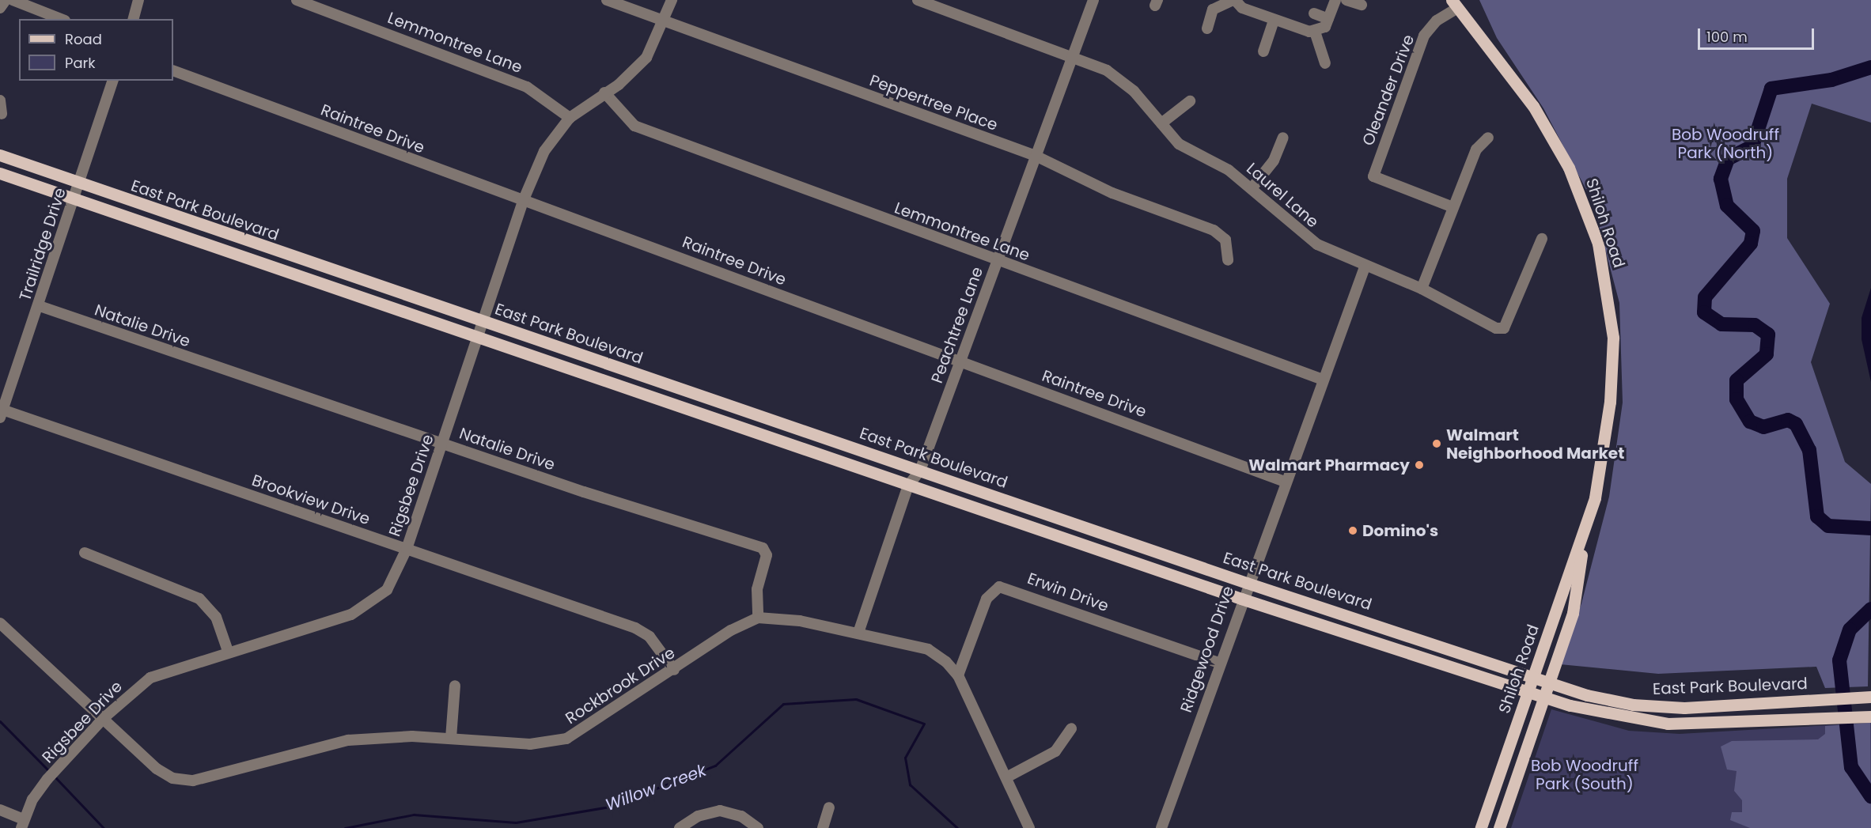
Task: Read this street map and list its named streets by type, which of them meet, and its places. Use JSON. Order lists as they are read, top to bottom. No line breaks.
{"streets":{"main road":["East Park Boulevard","Shiloh Road"],"street":["Lemmontree Lane","Oleander Drive","Peppertree Place","Raintree Drive","Laurel Lane","Trailridge Drive","Peachtree Lane","Natalie Drive","Rigsbee Drive","Brookview Drive","Erwin Drive","Ridgewood Drive","Rockbrook Drive"]},"crossings":[["Lemmontree Lane","Peachtree Lane"],["Lemmontree Lane","Rigsbee Drive"],["Lemmontree Lane","Ridgewood Drive"],["Oleander Drive","Shiloh Road"],["Peppertree Place","Peachtree Lane"],["Peppertree Place","Rigsbee Drive"],["Raintree Drive","Peachtree Lane"],["Raintree Drive","Rigsbee Drive"],["Raintree Drive","Ridgewood Drive"],["Laurel Lane","Peachtree Lane"],["Laurel Lane","Ridgewood Drive"],["East Park Boulevard","Shiloh Road"],["East Park Boulevard","Trailridge Drive"],["East Park Boulevard","Peachtree Lane"],["East Park Boulevard","Rigsbee Drive"],["East Park Boulevard","Ridgewood Drive"],["Trailridge Drive","Natalie Drive"],["Trailridge Drive","Brookview Drive"],["Natalie Drive","Rigsbee Drive"],["Natalie Drive","Rockbrook Drive"],["Rigsbee Drive","Brookview Drive"],["Rigsbee Drive","Rockbrook Drive"],["Brookview Drive","Rockbrook Drive"],["Erwin Drive","Ridgewood Drive"]],"water":["Willow Creek"],"parks":["Bob Woodruff Park (North)","Bob Woodruff Park (South)"],"places":["Walmart Neighborhood Market","Walmart Pharmacy","Domino's"],"legend":["Road","Park"],"scale_bar":"100 m"}
